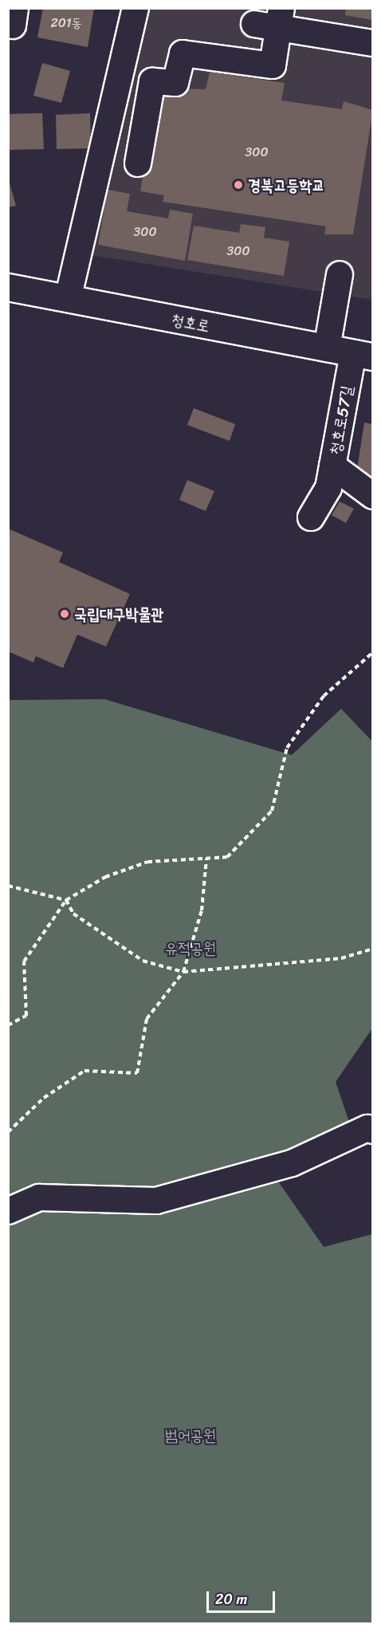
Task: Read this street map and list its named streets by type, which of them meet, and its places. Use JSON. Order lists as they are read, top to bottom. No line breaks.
{"streets":{"main road":["청호로"],"street":["청호로57길"]},"crossings":[["청호로","청호로57길"]],"parks":["유적공원","범어공원"],"places":["경북고등학교","국립대구박물관"],"house_numbers":["201동","300","300","300"],"scale_bar":"20 m"}
